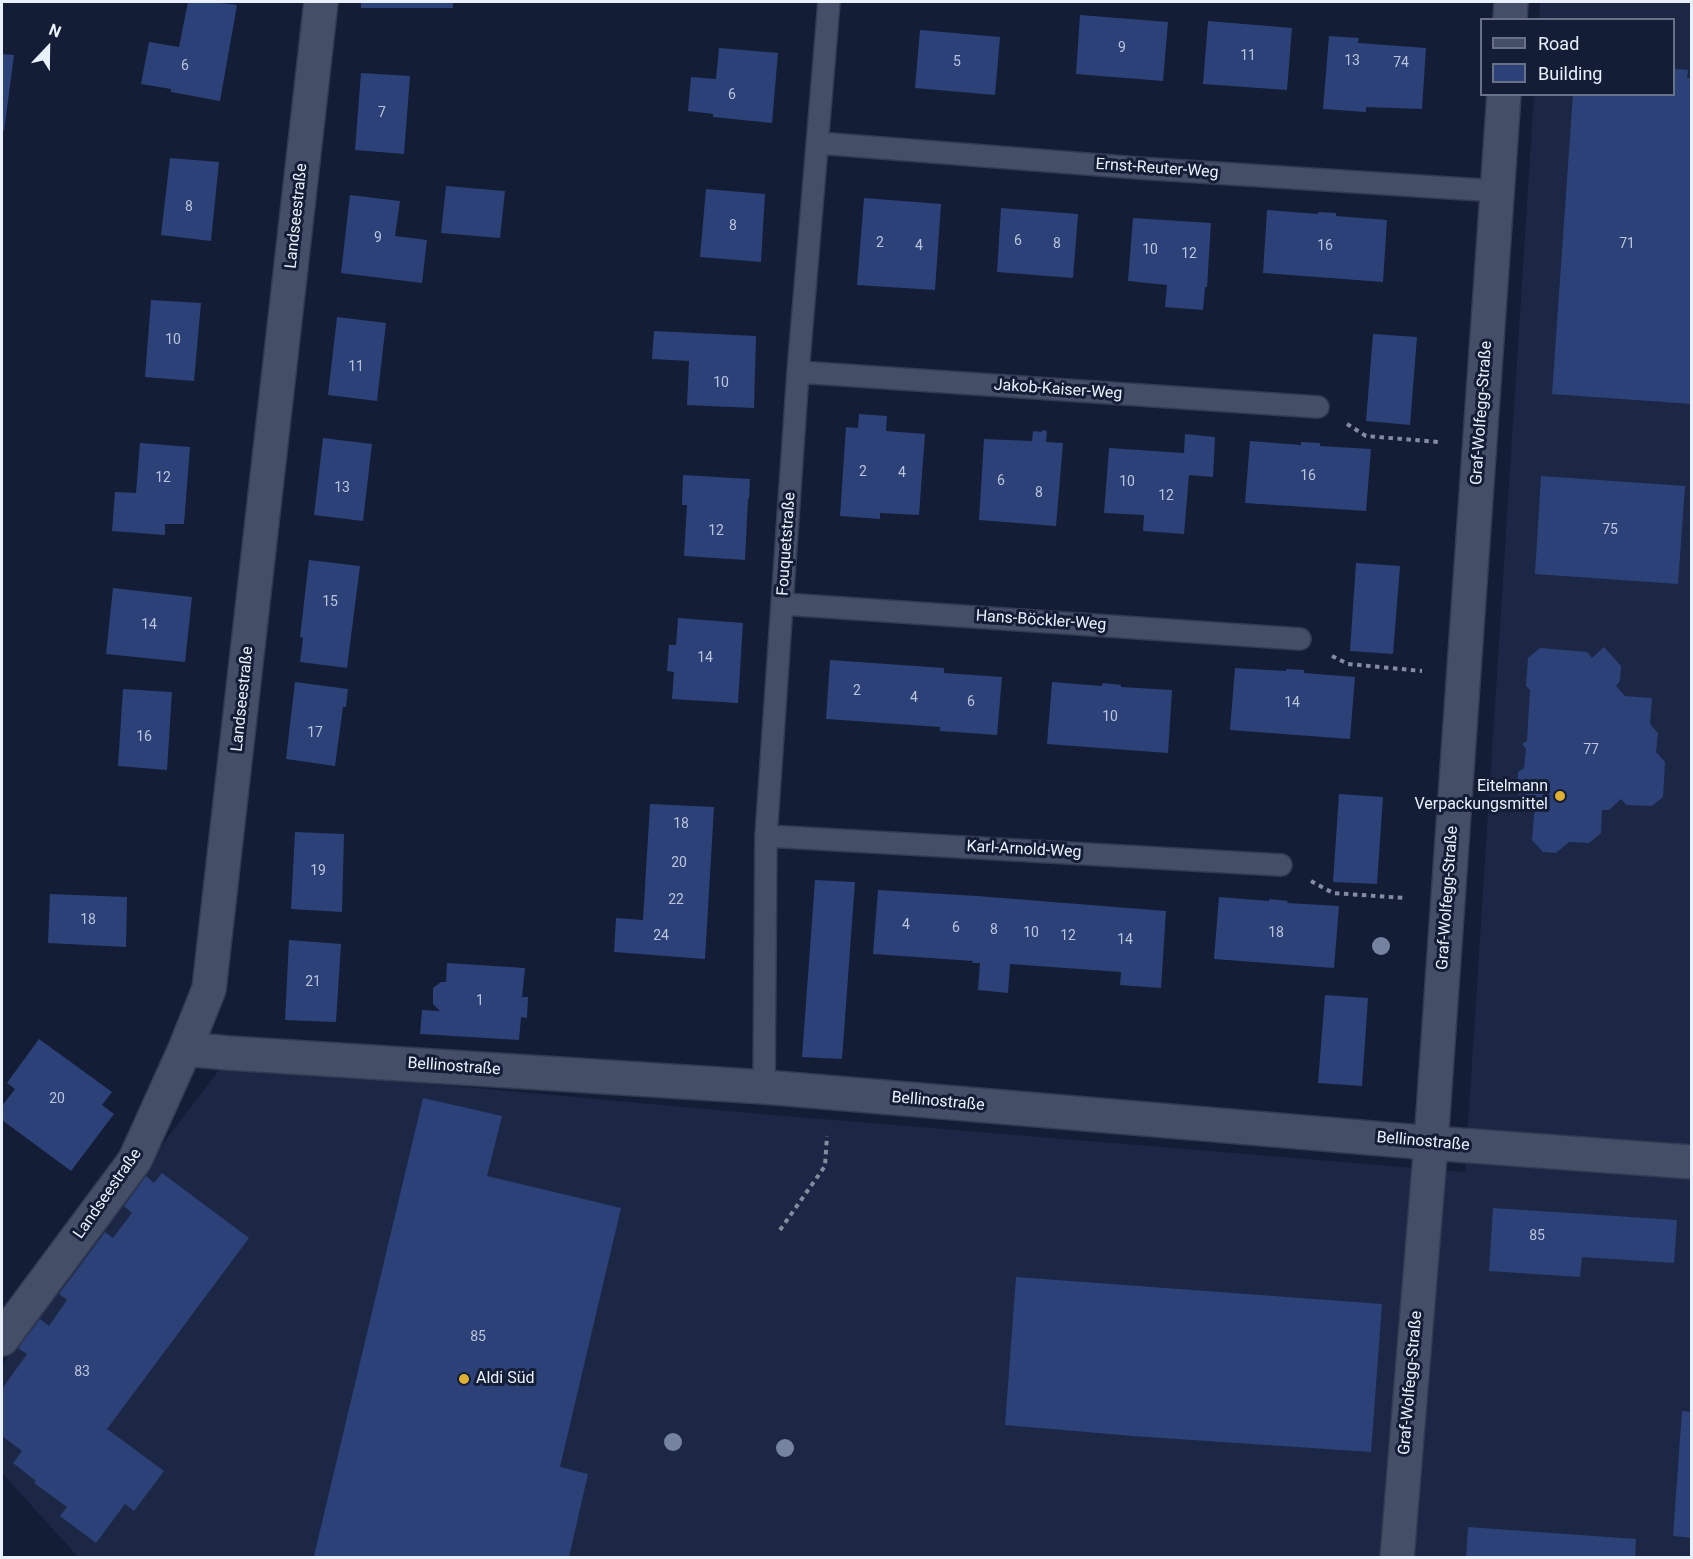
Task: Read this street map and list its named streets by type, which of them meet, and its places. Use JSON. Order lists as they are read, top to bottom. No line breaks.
{"streets":{"street":["Landseestraße","Graf-Wolfegg-Straße","Bellinostraße"],"lane":["Ernst-Reuter-Weg","Jakob-Kaiser-Weg","Fouquetstraße","Hans-Böckler-Weg","Karl-Arnold-Weg"]},"crossings":[["Ernst-Reuter-Weg","Graf-Wolfegg-Straße"],["Ernst-Reuter-Weg","Fouquetstraße"],["Landseestraße","Bellinostraße"],["Jakob-Kaiser-Weg","Fouquetstraße"],["Graf-Wolfegg-Straße","Bellinostraße"],["Fouquetstraße","Hans-Böckler-Weg"],["Fouquetstraße","Karl-Arnold-Weg"],["Fouquetstraße","Bellinostraße"]],"places":["Eitelmann Verpackungsmittel","Aldi Süd"],"house_numbers":["9","11","13","5","74","6","6","7","8","8","9","6","2","8","71","4","16","10","12","10","11","10","2","4","16","12","6","10","13","8","12","75","12","15","14","14","2","4","6","14","10","17","16","77","18","20","19","22","18","4","6","8","10","18","24","12","14","21","1","20","85","85","83"],"legend":["Road","Building"],"north":"top"}
